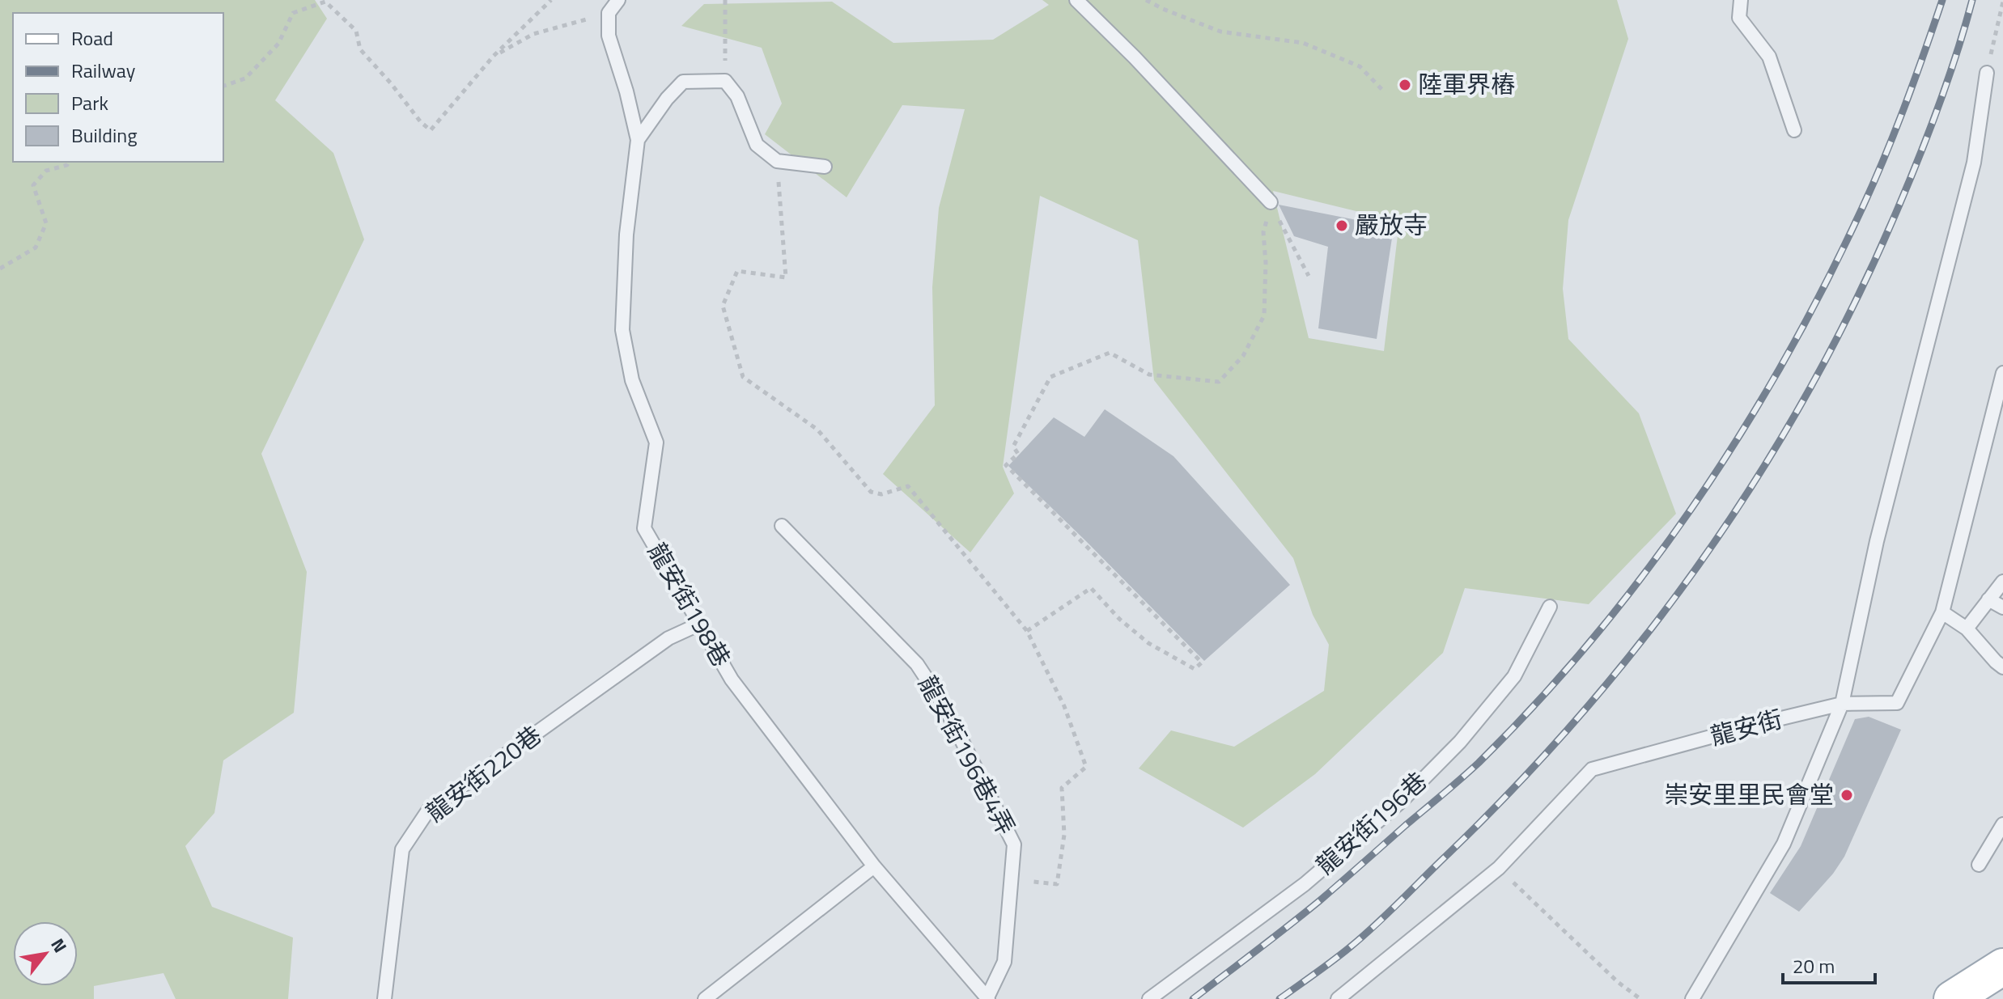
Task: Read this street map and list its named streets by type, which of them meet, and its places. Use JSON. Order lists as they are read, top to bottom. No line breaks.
{"streets":{"lane":["龍安街198巷","龍安街","龍安街196巷4弄","龍安街220巷","龍安街196巷"]},"crossings":[["龍安街198巷","龍安街196巷4弄"],["龍安街198巷","龍安街220巷"]],"places":["陸軍界樁","嚴放寺","崇安里里民會堂"],"legend":["Road","Railway","Park","Building"],"scale_bar":"20 m","north":"top right"}
